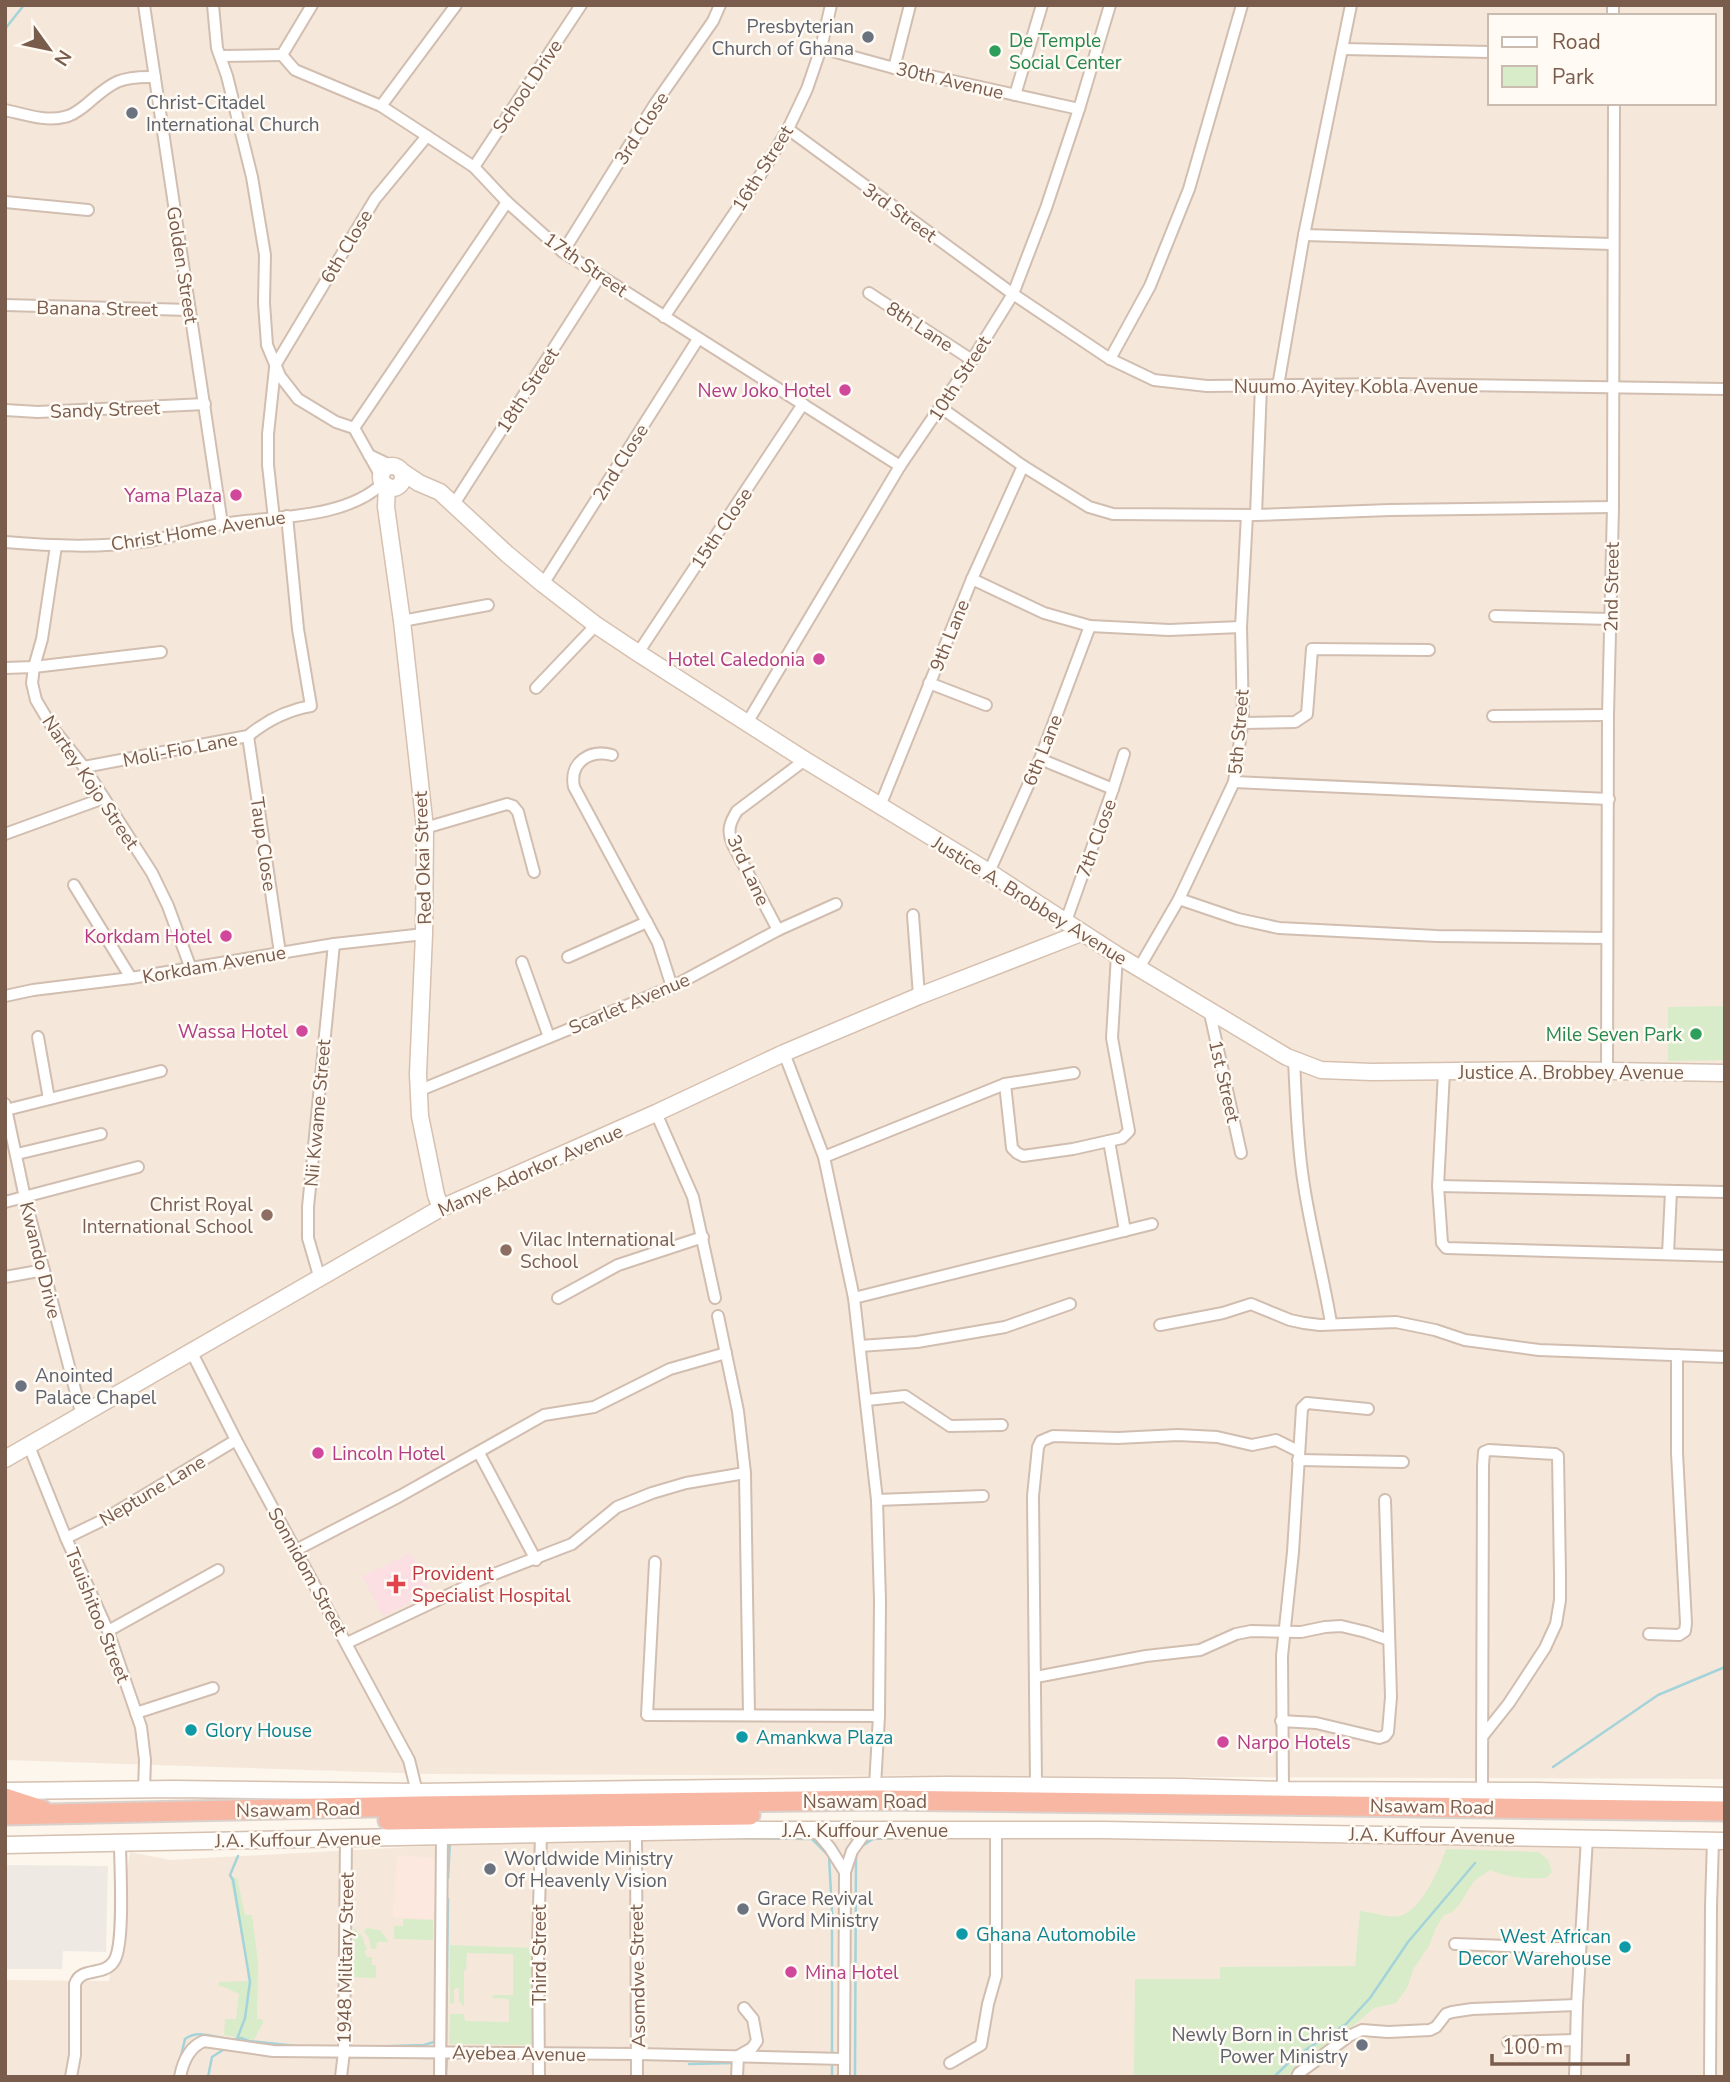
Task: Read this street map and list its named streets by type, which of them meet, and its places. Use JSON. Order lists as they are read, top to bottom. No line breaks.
{"streets":{"highway":["Nsawam Road"],"street":["30th Avenue","School Drive","3rd Close","16th Street","3rd Street","6th Close","17th Street","Golden Street","Banana Street","8th Lane","10th Street","Nuumo Ayitey Kobla Avenue","18th Street","Sandy Street","2nd Close","15th Close","Christ Home Avenue","2nd Street","9th Lane","5th Street","Moli-Fio Lane","6th Lane","Nartey Kojo Street","7th Close","Taup Close","Red Okai Street","3rd Lane","Justice A. Brobbey Avenue","Korkdam Avenue","Scarlet Avenue","1st Street","Nii Kwame Street","Manye Adorkor Avenue","Kwando Drive","Neptune Lane","Sonnidom Street","Tsuishitoo Street","J.A. Kuffour Avenue","Third Street","1948 Military Street","Asomdwe Street","Ayebea Avenue"]},"crossings":[["30th Avenue","16th Street"],["30th Avenue","10th Street"],["School Drive","17th Street"],["3rd Close","17th Street"],["16th Street","3rd Street"],["16th Street","17th Street"],["3rd Street","10th Street"],["3rd Street","Nuumo Ayitey Kobla Avenue"],["6th Close","17th Street"],["17th Street","10th Street"],["17th Street","18th Street"],["17th Street","2nd Close"],["17th Street","15th Close"],["Golden Street","Banana Street"],["Golden Street","Sandy Street"],["Golden Street","Christ Home Avenue"],["8th Lane","10th Street"],["10th Street","Nuumo Ayitey Kobla Avenue"],["10th Street","Justice A. Brobbey Avenue"],["Nuumo Ayitey Kobla Avenue","2nd Street"],["Nuumo Ayitey Kobla Avenue","5th Street"],["18th Street","Justice A. Brobbey Avenue"],["2nd Close","Justice A. Brobbey Avenue"],["15th Close","Justice A. Brobbey Avenue"],["Christ Home Avenue","Moli-Fio Lane"],["Christ Home Avenue","Nartey Kojo Street"],["Christ Home Avenue","Red Okai Street"],["Christ Home Avenue","Justice A. Brobbey Avenue"],["2nd Street","Justice A. Brobbey Avenue"],["9th Lane","Justice A. Brobbey Avenue"],["5th Street","Justice A. Brobbey Avenue"],["Moli-Fio Lane","Nartey Kojo Street"],["Moli-Fio Lane","Taup Close"],["6th Lane","Justice A. Brobbey Avenue"],["Nartey Kojo Street","Korkdam Avenue"],["7th Close","Justice A. Brobbey Avenue"],["Taup Close","Korkdam Avenue"],["Red Okai Street","Justice A. Brobbey Avenue"],["Red Okai Street","Korkdam Avenue"],["Red Okai Street","Scarlet Avenue"],["Red Okai Street","Manye Adorkor Avenue"],["3rd Lane","Justice A. Brobbey Avenue"],["3rd Lane","Scarlet Avenue"],["Justice A. Brobbey Avenue","1st Street"],["Justice A. Brobbey Avenue","Manye Adorkor Avenue"],["Korkdam Avenue","Nii Kwame Street"],["Nii Kwame Street","Manye Adorkor Avenue"],["Manye Adorkor Avenue","Kwando Drive"],["Manye Adorkor Avenue","Sonnidom Street"],["Manye Adorkor Avenue","Tsuishitoo Street"],["Neptune Lane","Sonnidom Street"],["Neptune Lane","Tsuishitoo Street"],["J.A. Kuffour Avenue","Third Street"],["J.A. Kuffour Avenue","1948 Military Street"],["J.A. Kuffour Avenue","Asomdwe Street"],["Third Street","Ayebea Avenue"],["1948 Military Street","Ayebea Avenue"],["Asomdwe Street","Ayebea Avenue"]],"places":{"other":["Presbyterian Church of Ghana","De Temple Social Center","Christ-Citadel International Church","New Joko Hotel","Yama Plaza","Hotel Caledonia","Korkdam Hotel","Wassa Hotel","Mile Seven Park","Christ Royal International School","Vilac International School","Anointed Palace Chapel","Lincoln Hotel","Glory House","Amankwa Plaza","Narpo Hotels","Worldwide Ministry Of Heavenly Vision","Grace Revival Word Ministry","Ghana Automobile","West African Decor Warehouse","Mina Hotel","Newly Born in Christ Power Ministry"],"health":["Provident Specialist Hospital"]},"legend":["Road","Park"],"scale_bar":"100 m","north":"bottom right"}
